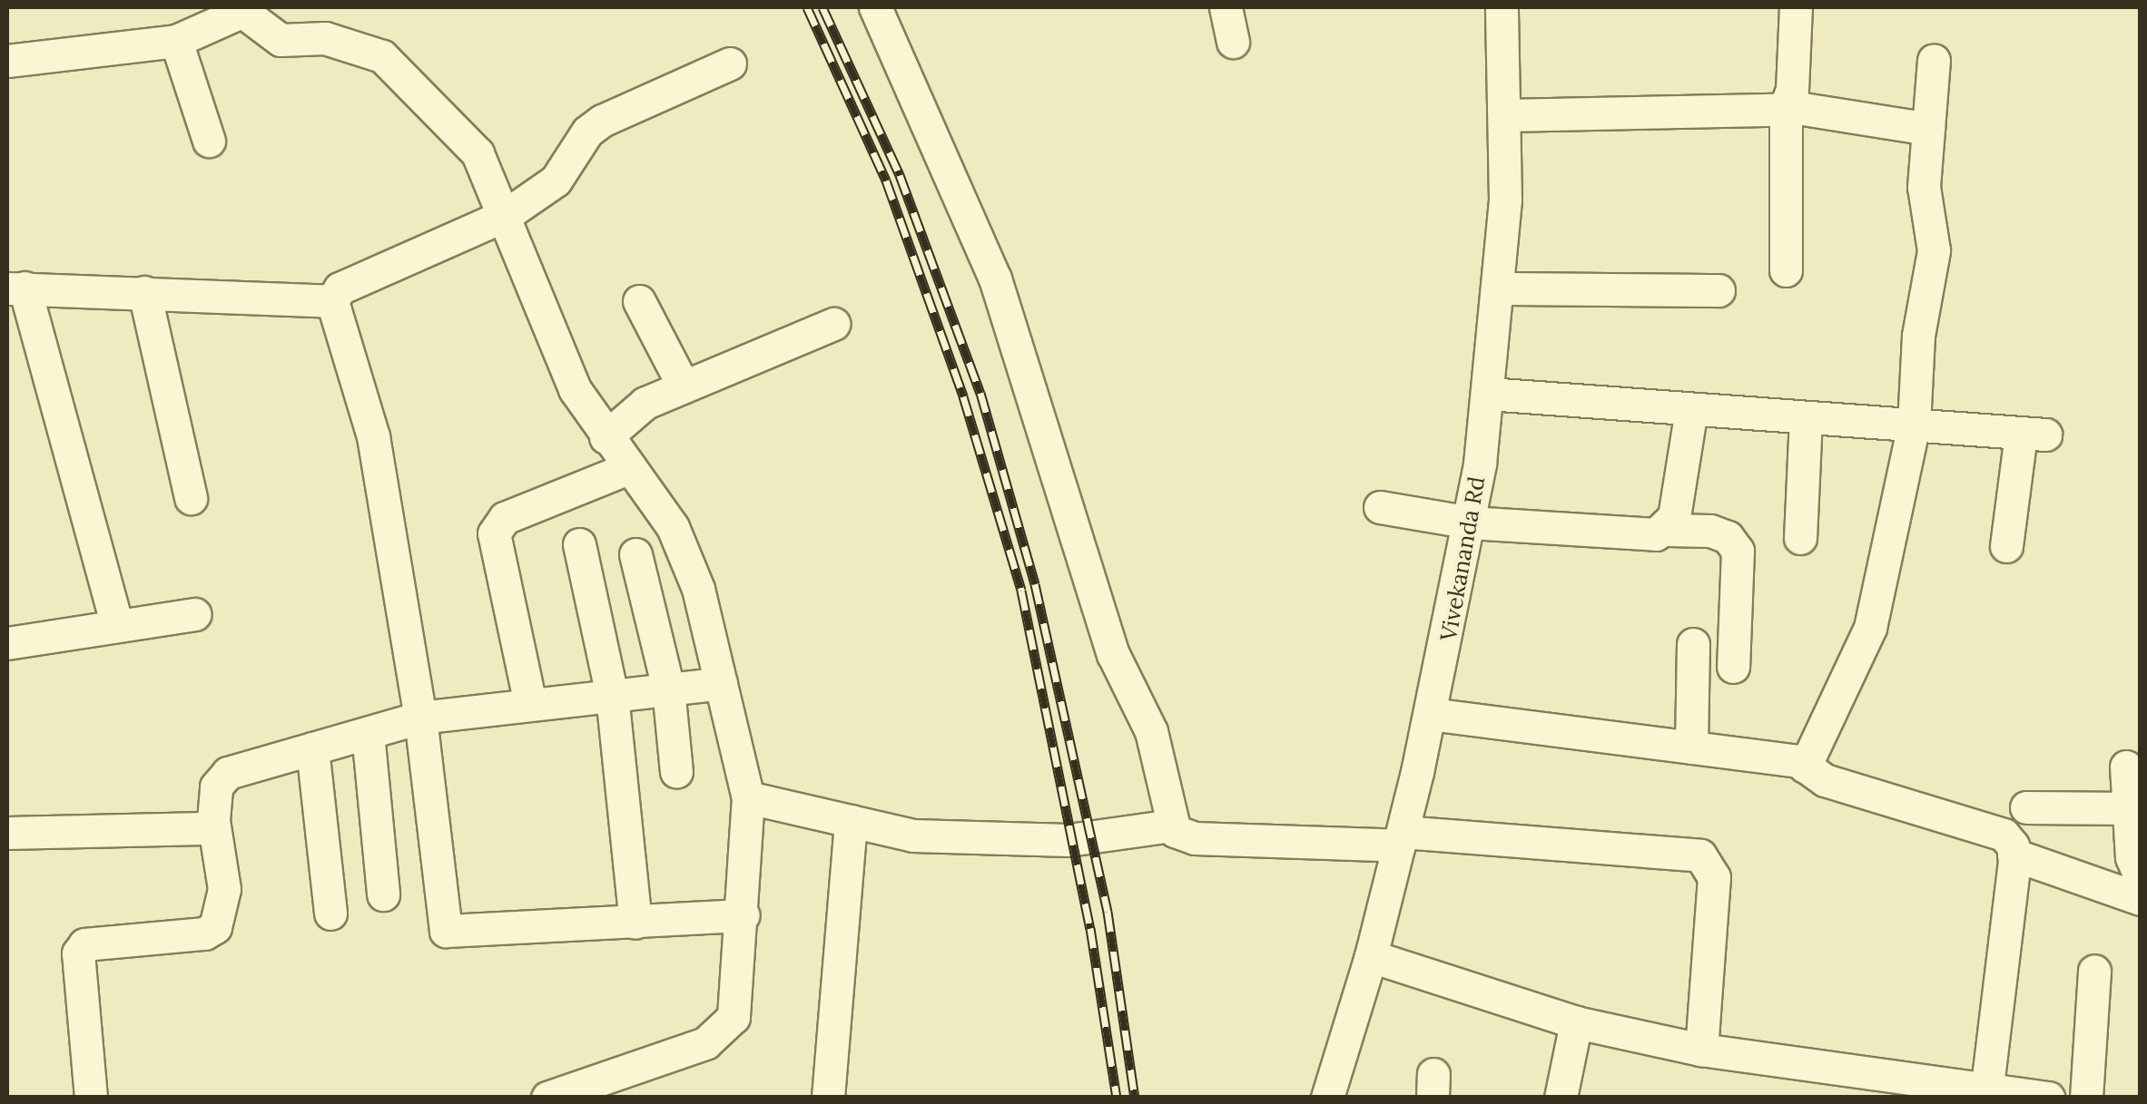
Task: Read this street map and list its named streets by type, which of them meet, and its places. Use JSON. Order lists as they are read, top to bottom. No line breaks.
{"streets":{"street":["Vivekananda Rd"]}}
